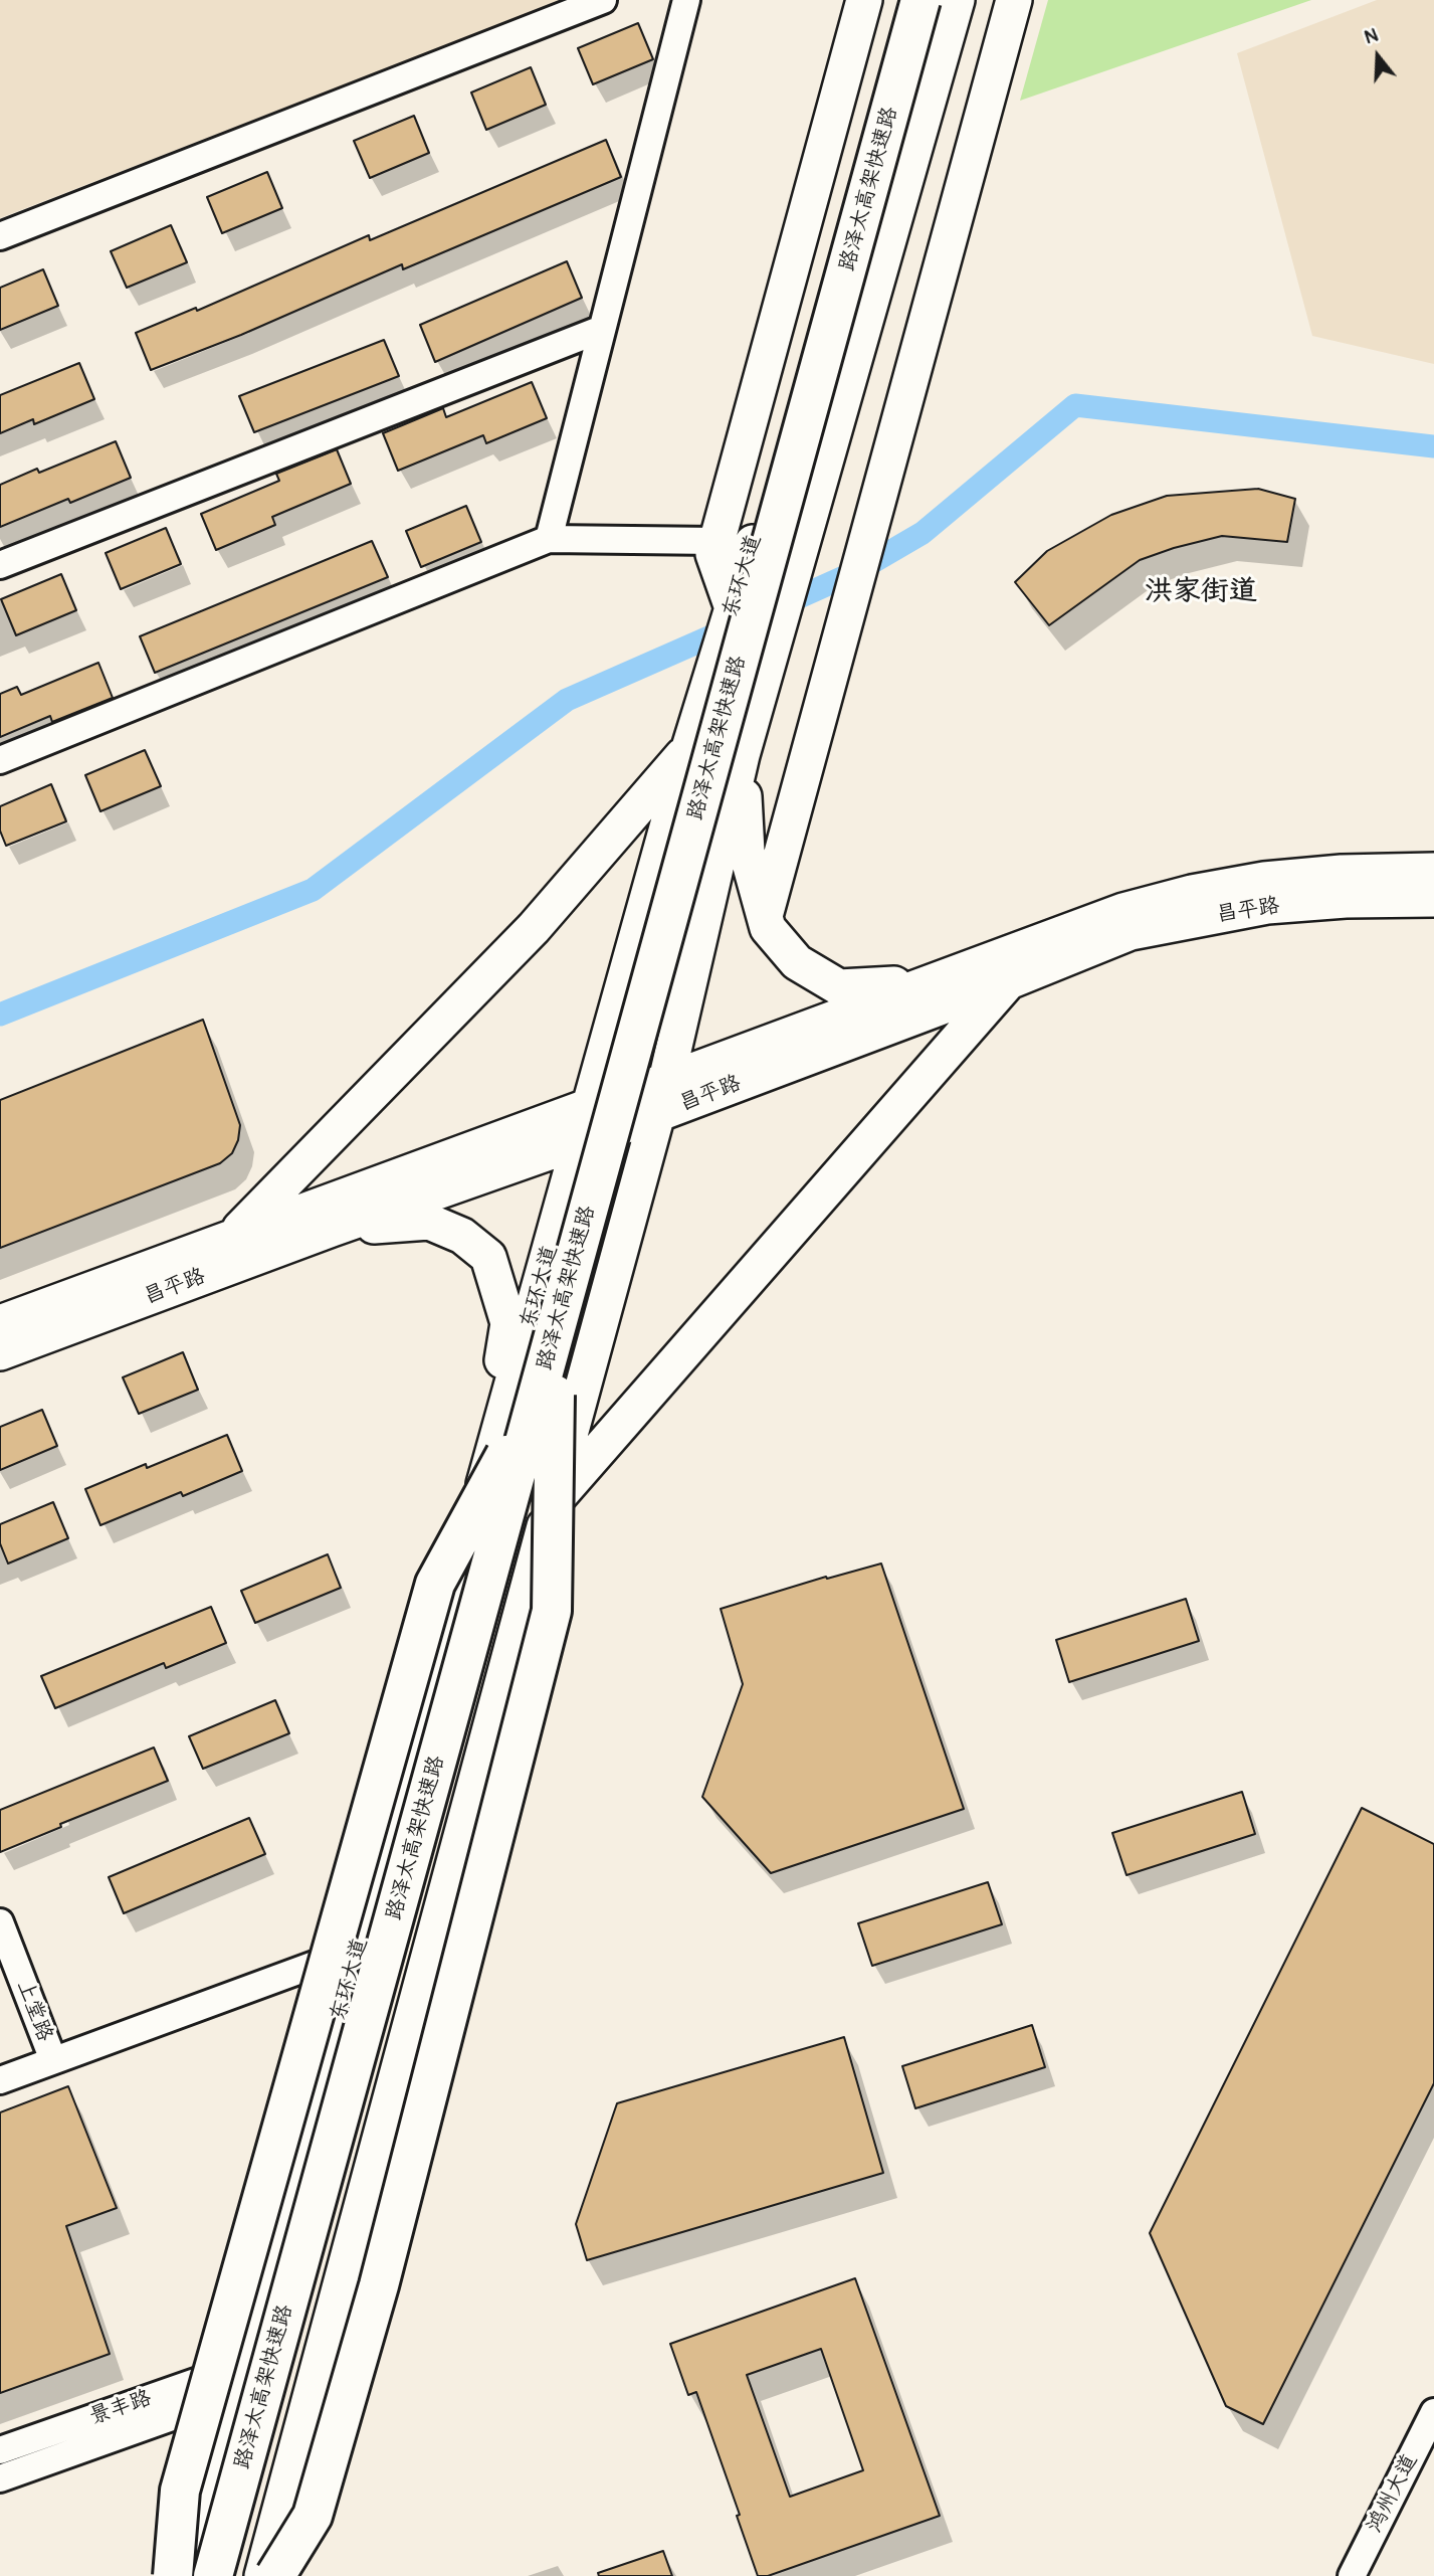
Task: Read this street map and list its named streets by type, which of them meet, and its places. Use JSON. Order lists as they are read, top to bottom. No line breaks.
{"streets":{"highway":["路泽太高架快速路"],"main road":["东环大道","昌平路"],"street":["上堂路","景丰路","鸿州大道"]},"crossings":[["东环大道","昌平路"],["东环大道","景丰路"]],"districts":["洪家街道"],"north":"top"}
